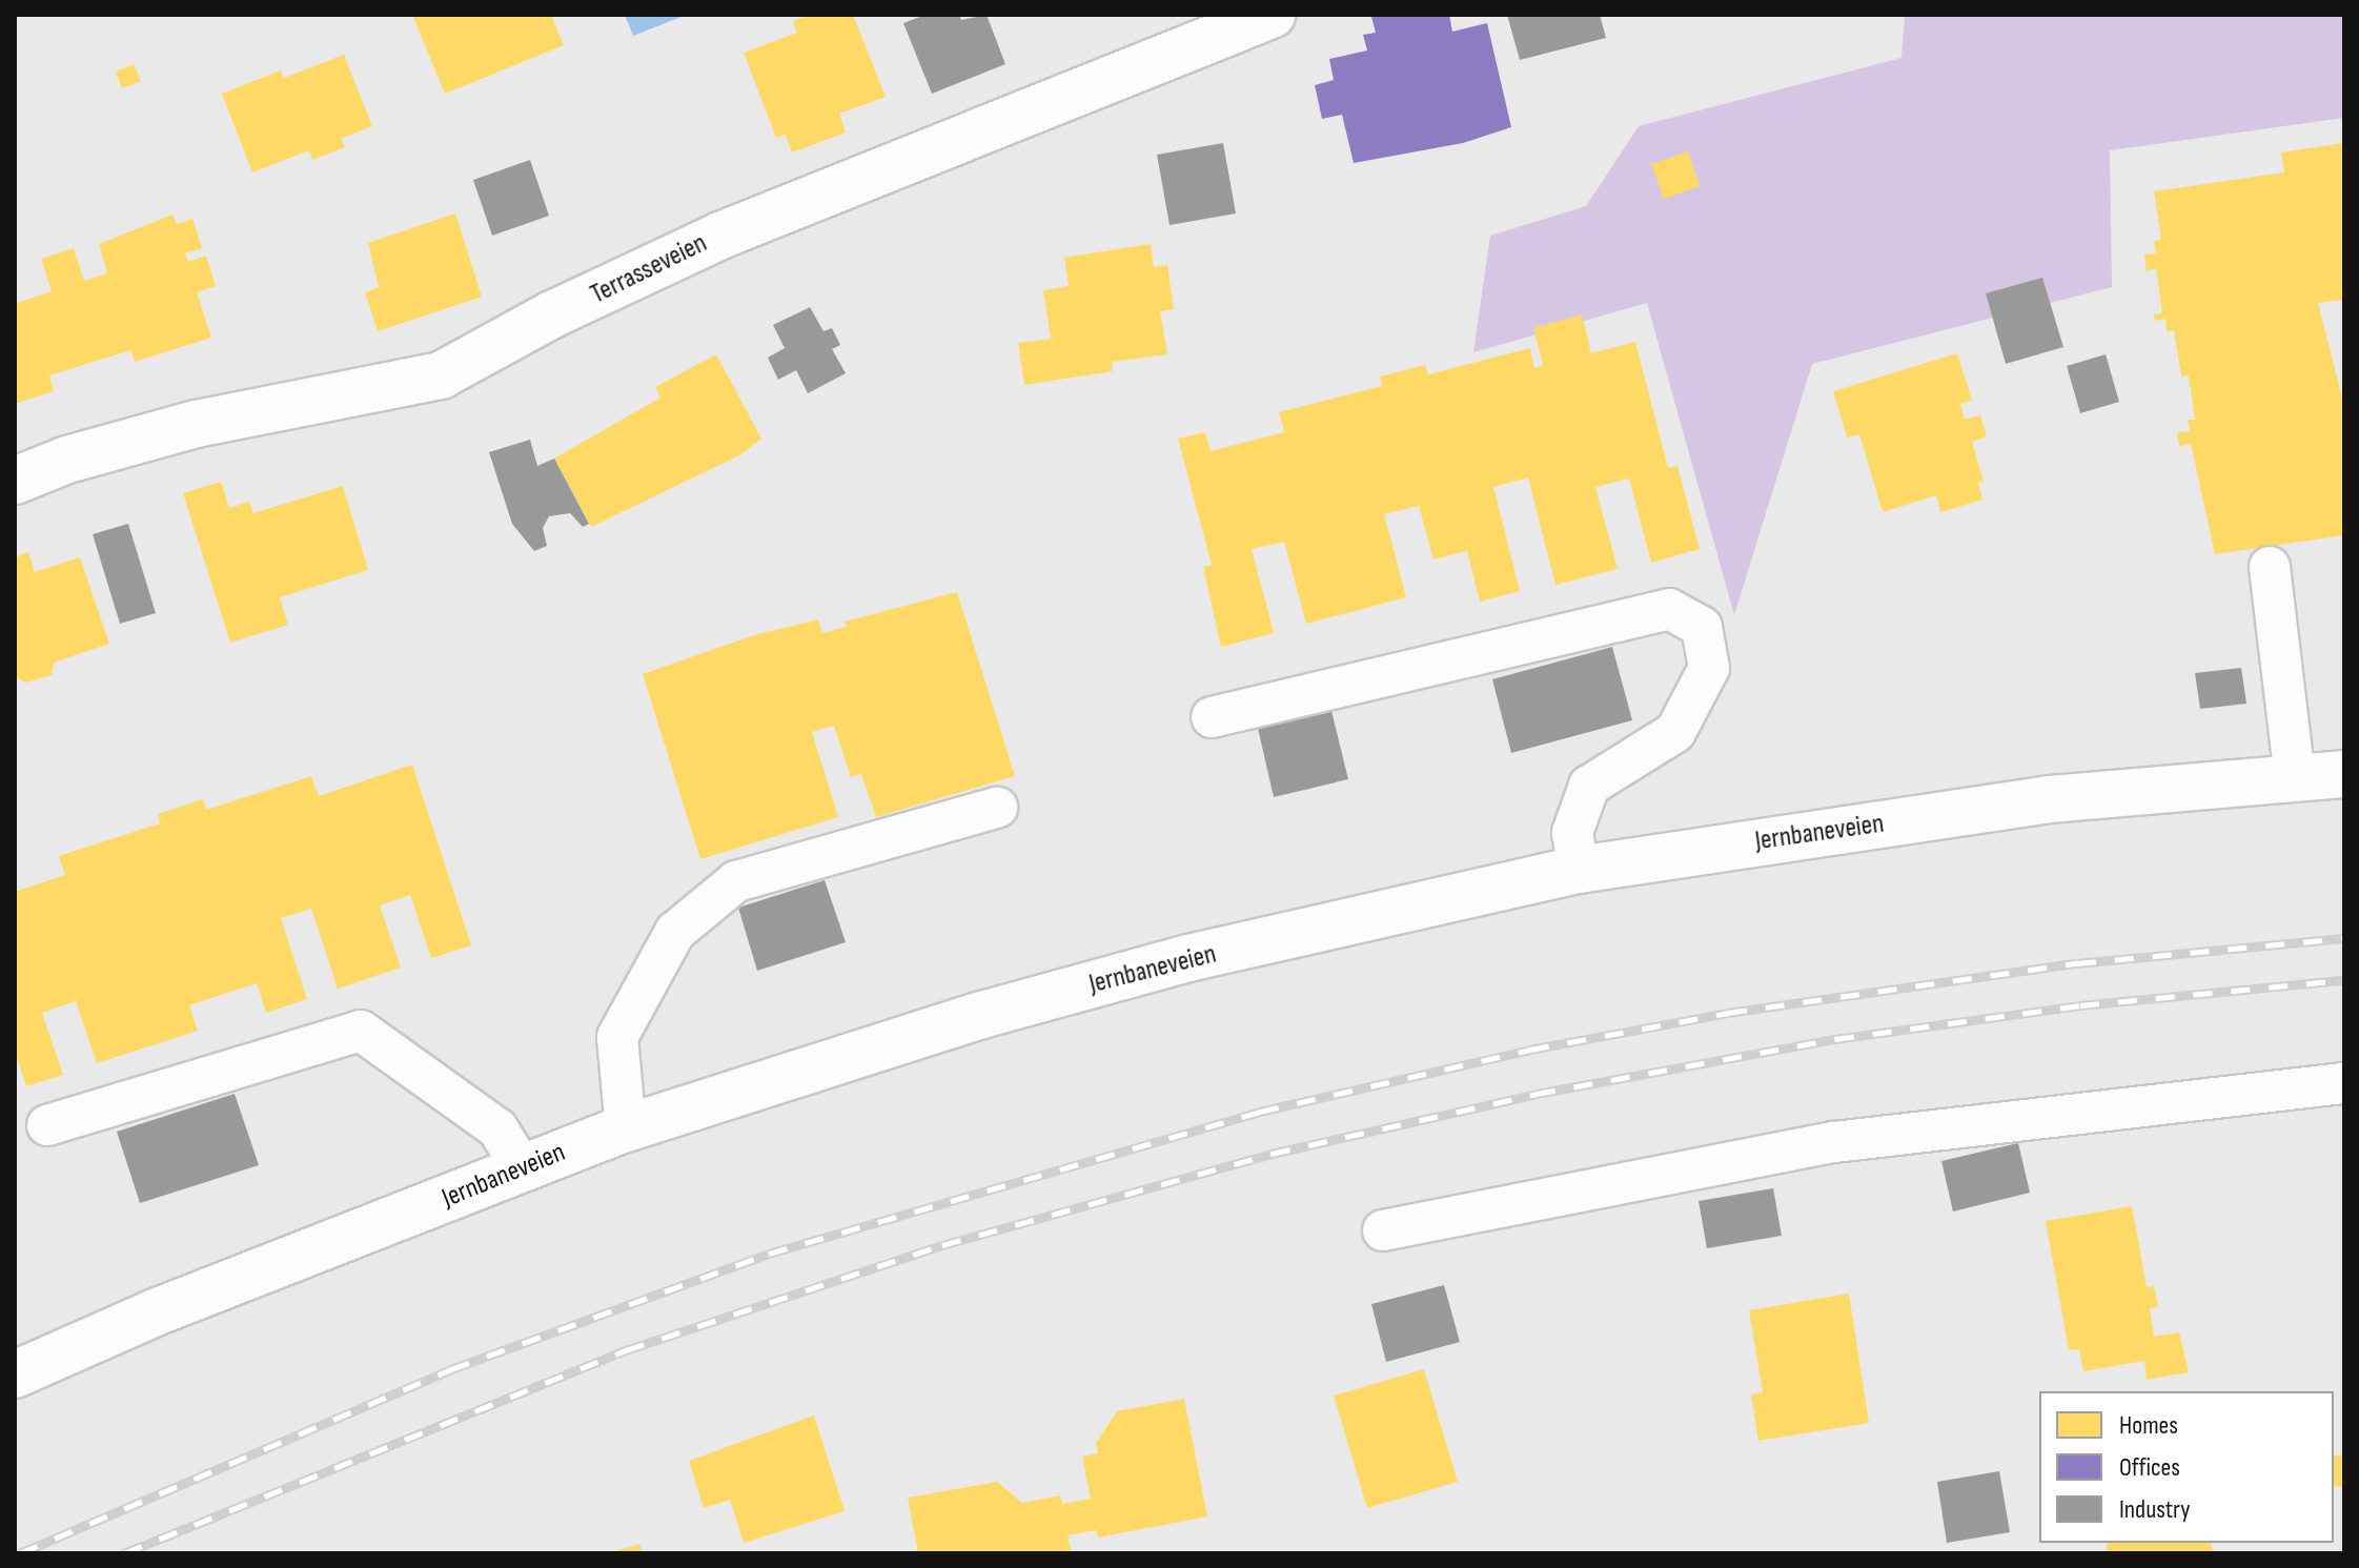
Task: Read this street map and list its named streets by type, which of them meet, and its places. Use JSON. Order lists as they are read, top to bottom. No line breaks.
{"streets":{"street":["Terrasseveien","Jernbaneveien"]},"legend":["Homes","Offices","Industry"]}
